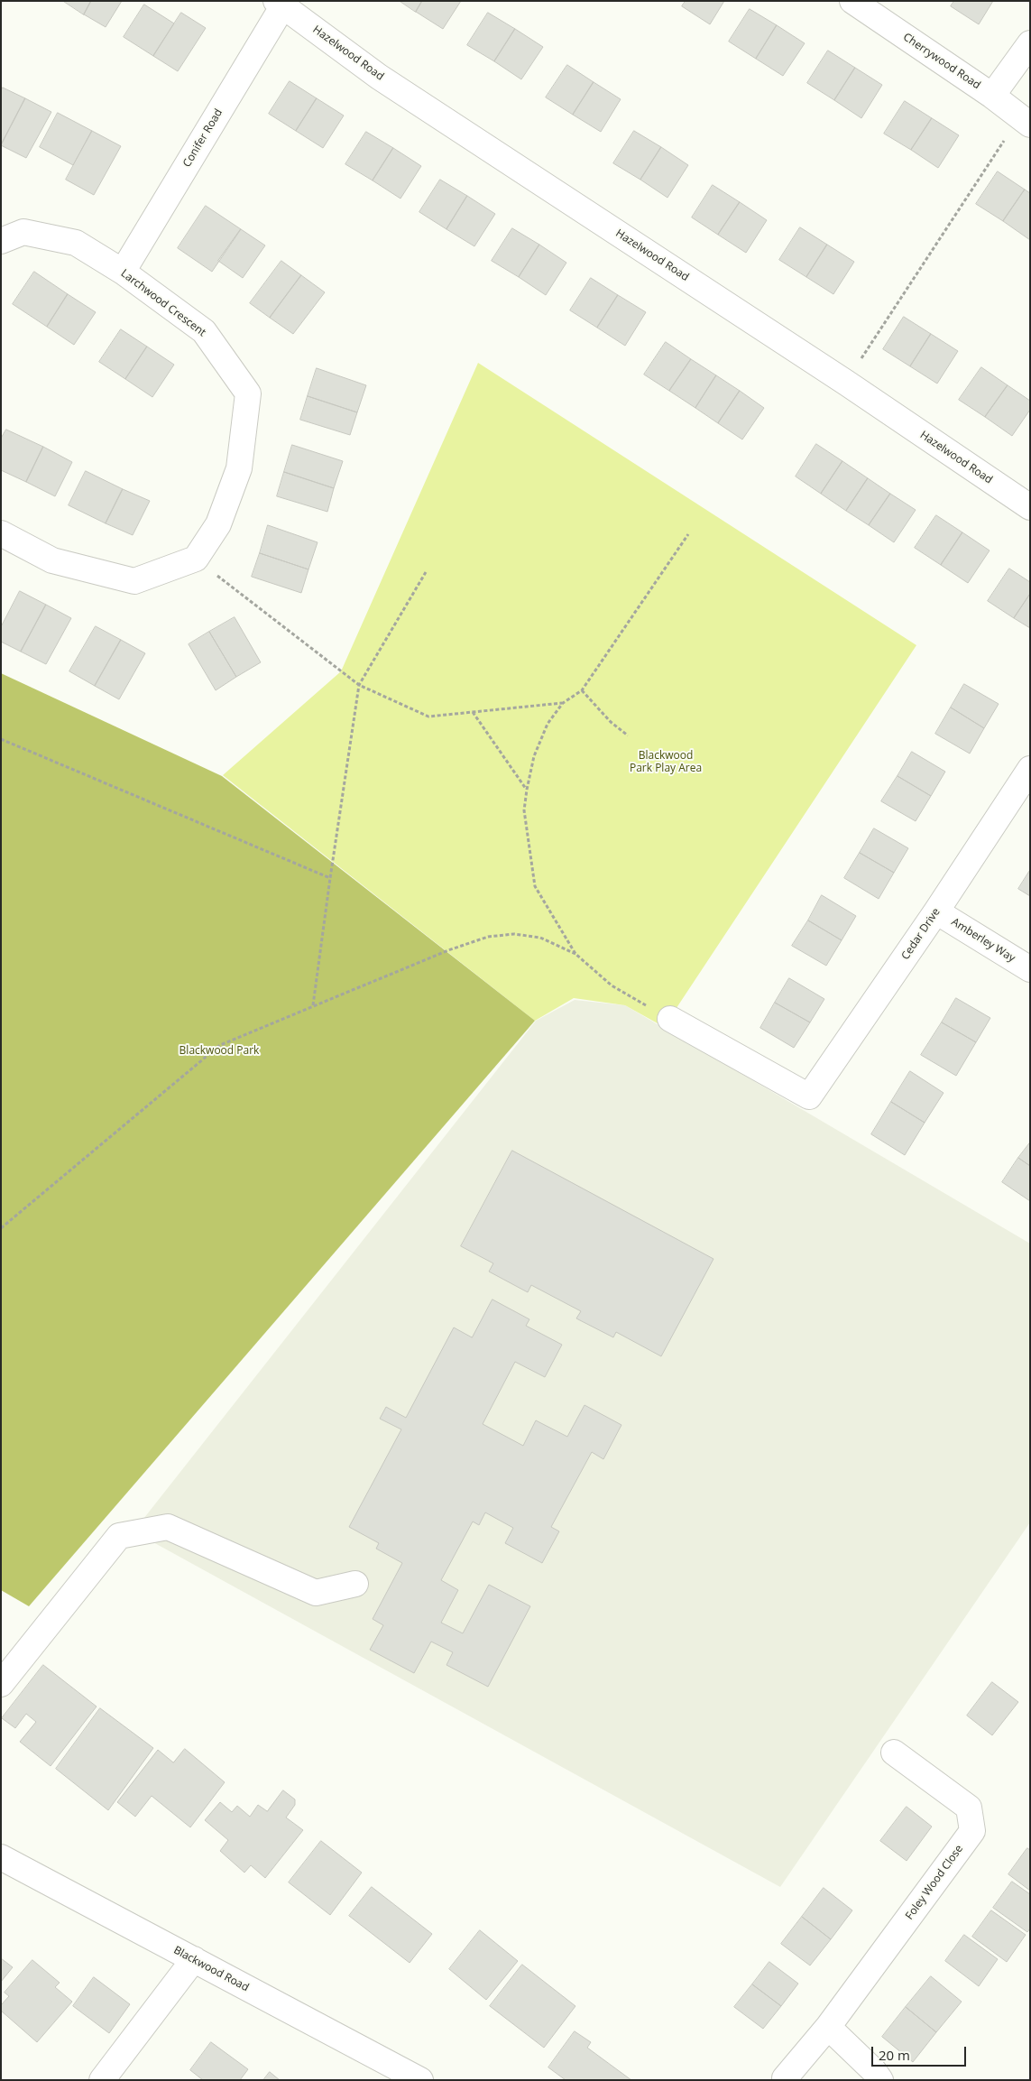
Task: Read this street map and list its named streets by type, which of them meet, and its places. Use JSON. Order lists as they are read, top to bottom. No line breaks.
{"streets":{"street":["Hazelwood Road","Cherrywood Road","Conifer Road","Larchwood Crescent","Cedar Drive","Amberley Way","Foley Wood Close","Blackwood Road"]},"crossings":[["Hazelwood Road","Conifer Road"],["Conifer Road","Larchwood Crescent"],["Cedar Drive","Amberley Way"]],"parks":["Blackwood Park Play Area","Blackwood Park"],"scale_bar":"20 m"}
